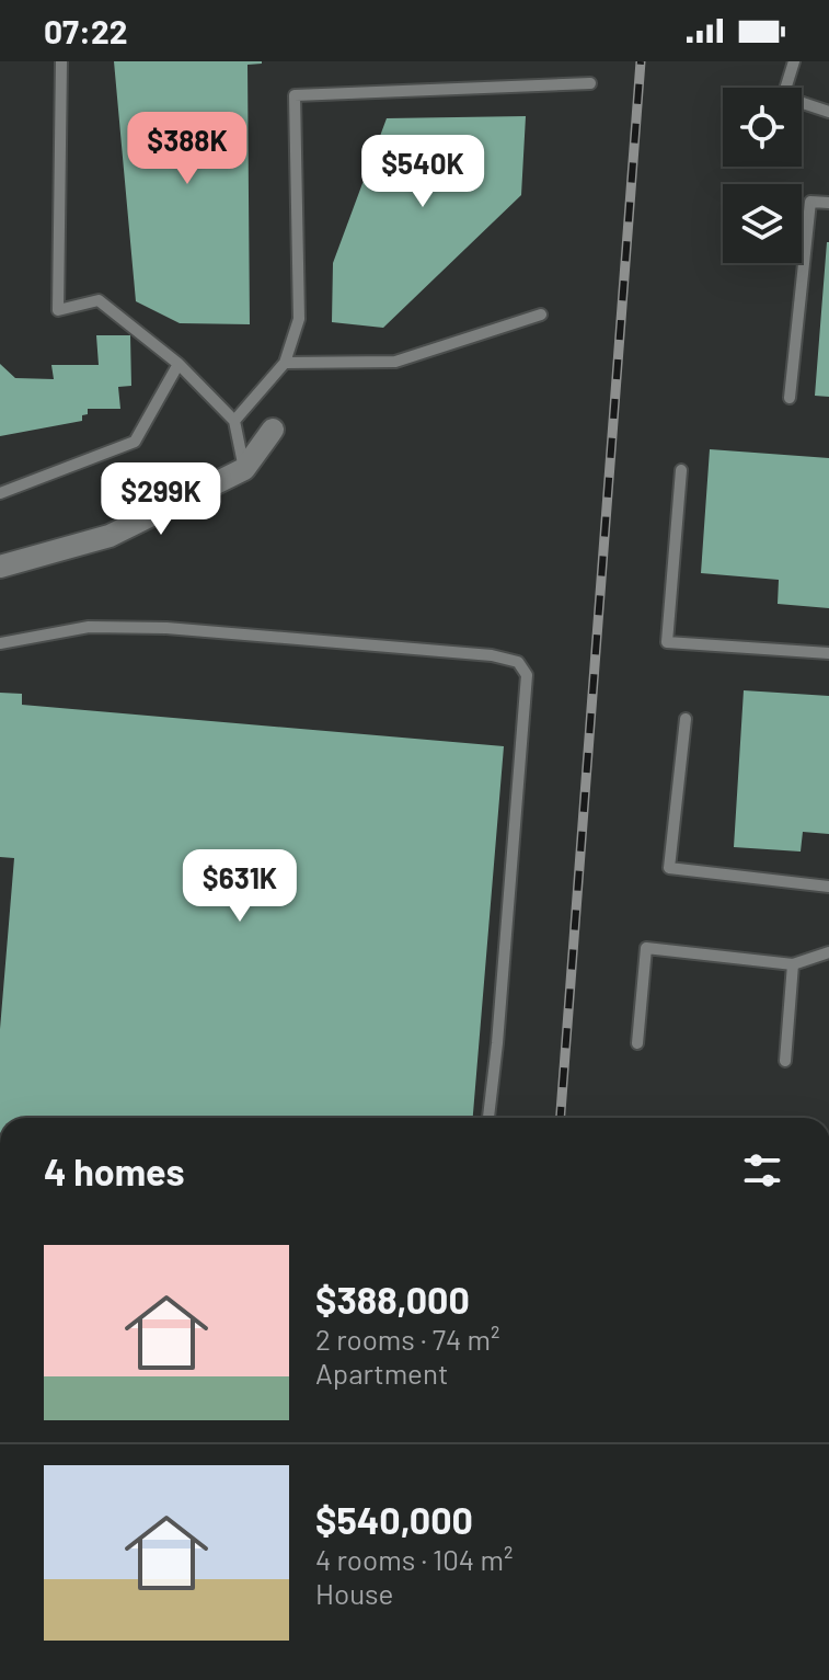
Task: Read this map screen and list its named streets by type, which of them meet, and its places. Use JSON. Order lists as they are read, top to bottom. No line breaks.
{"page":{"status":"07:22","price":["$388K","$540K","$299K","$631K"],"heading":"4 homes","list":[{"name":"$388,000","note":"2 rooms · 74 m² · Apartment"},{"name":"$540,000","note":"4 rooms · 104 m² · House"}]}}
